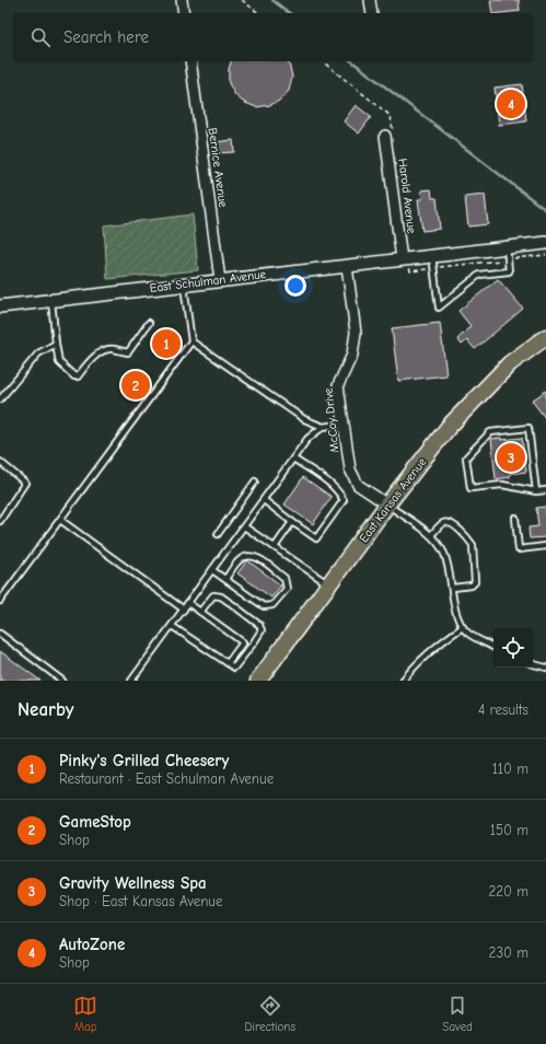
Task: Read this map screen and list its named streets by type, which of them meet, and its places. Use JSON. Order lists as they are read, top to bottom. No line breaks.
{"streets":{"main road":["East Kansas Avenue"],"street":["Bernice Avenue","Harold Avenue","East Schulman Avenue","McCoy Drive"]},"crossings":[["Bernice Avenue","East Schulman Avenue"],["Harold Avenue","East Schulman Avenue"],["East Schulman Avenue","McCoy Drive"],["McCoy Drive","East Kansas Avenue"]],"page":{"search":"Search here","pins":["4","1","2","3"],"heading":["Nearby","4 results"],"list":[{"mark":"1","name":"Pinky's Grilled Cheesery","note":"Restaurant · East Schulman Avenue","value":"110 m"},{"mark":"2","name":"GameStop","note":"Shop","value":"150 m"},{"mark":"3","name":"Gravity Wellness Spa","note":"Shop · East Kansas Avenue","value":"220 m"},{"mark":"4","name":"AutoZone","note":"Shop","value":"230 m"}],"nav":["Map","Directions","Saved"]}}
